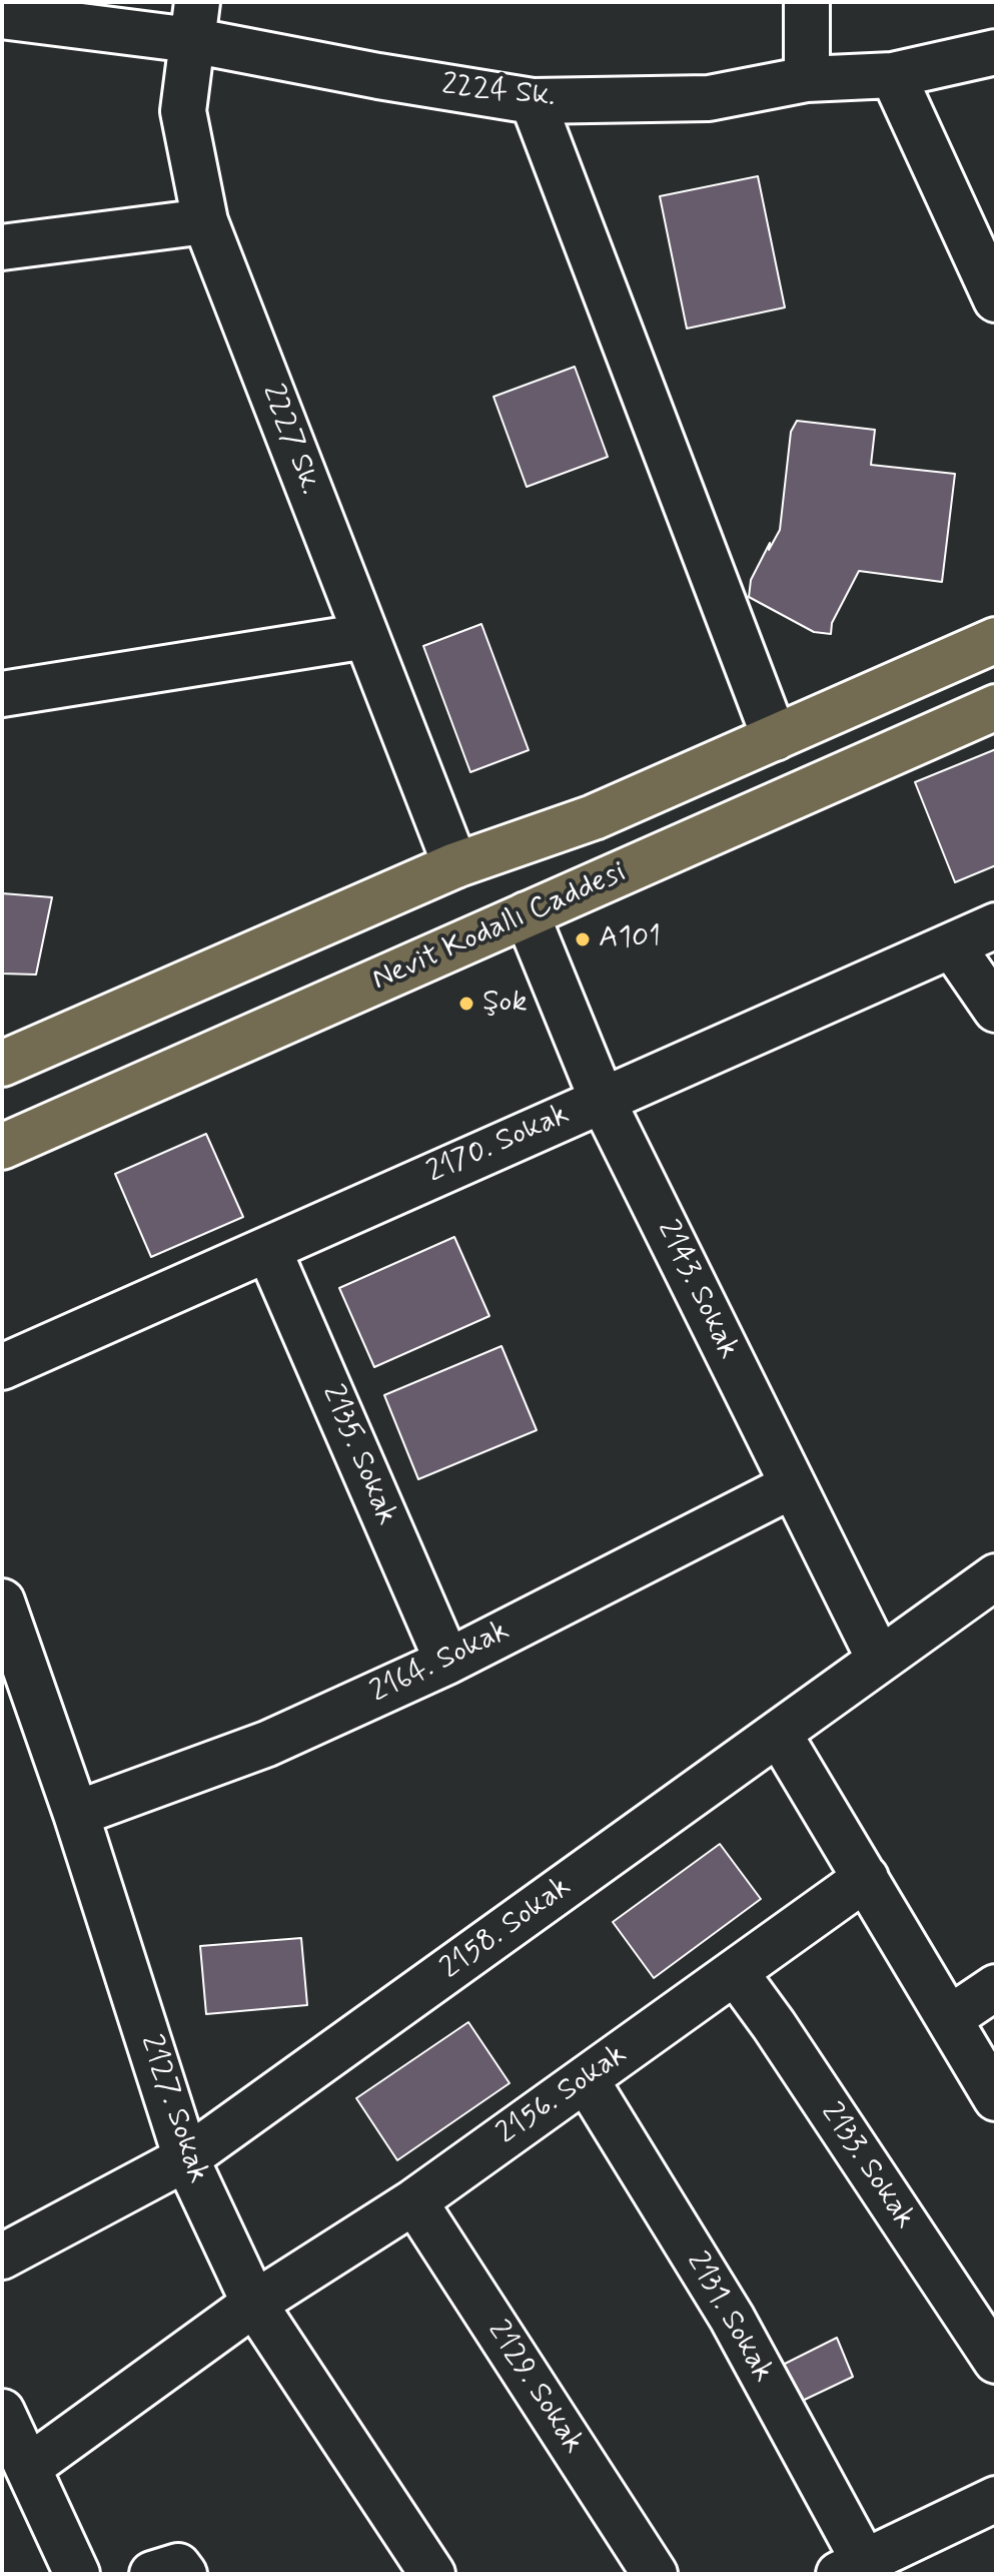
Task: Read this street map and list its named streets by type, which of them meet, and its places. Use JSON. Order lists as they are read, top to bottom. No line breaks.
{"streets":{"main road":["Nevit Kodallı Caddesi"],"street":["2224 Sk.","2227 Sk.","2170. Sokak","2143. Sokak","2135. Sokak","2164. Sokak","2158. Sokak","2156. Sokak","2127. Sokak","2133. Sokak","2131. Sokak","2129. Sokak"]},"crossings":[["2224 Sk.","2227 Sk."],["2227 Sk.","Nevit Kodallı Caddesi"],["Nevit Kodallı Caddesi","2143. Sokak"],["2170. Sokak","2143. Sokak"],["2170. Sokak","2135. Sokak"],["2143. Sokak","2164. Sokak"],["2143. Sokak","2158. Sokak"],["2135. Sokak","2164. Sokak"],["2164. Sokak","2127. Sokak"],["2158. Sokak","2127. Sokak"],["2156. Sokak","2127. Sokak"],["2156. Sokak","2133. Sokak"],["2156. Sokak","2131. Sokak"],["2156. Sokak","2129. Sokak"]],"places":["A101","Şok"]}
